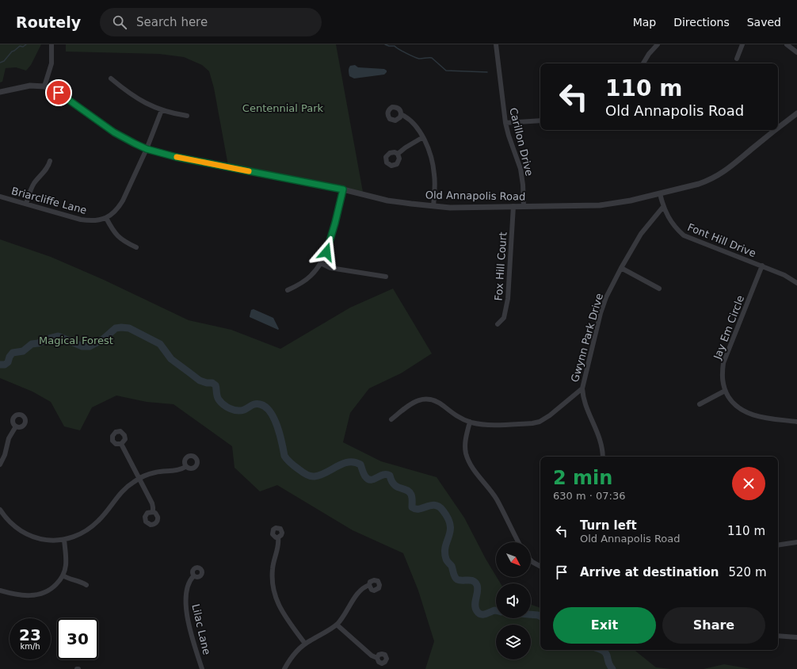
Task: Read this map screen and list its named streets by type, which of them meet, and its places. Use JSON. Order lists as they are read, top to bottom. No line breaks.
{"streets":{"street":["Carillon Drive","Old Annapolis Road","Briarcliffe Lane","Font Hill Drive","Fox Hill Court","Jay Em Circle","Gwynn Park Drive","Lilac Lane"]},"crossings":[["Carillon Drive","Old Annapolis Road"],["Old Annapolis Road","Briarcliffe Lane"],["Old Annapolis Road","Font Hill Drive"],["Old Annapolis Road","Fox Hill Court"],["Font Hill Drive","Jay Em Circle"],["Font Hill Drive","Gwynn Park Drive"]],"parks":["Centennial Park","Magical Forest"],"north":"bottom right","page":{"header":"Routely","search":"Search here","nav":["Map","Directions","Saved"],"turn":["110 m","Old Annapolis Road"],"heading":["2 min","630 m · 07:36"],"list":[{"name":"Turn left","note":"Old Annapolis Road","value":"110 m"},{"name":"Arrive at destination","value":"520 m"}],"buttons":["Exit","Share"],"speed":"23 km/h","limit":"30"}}
